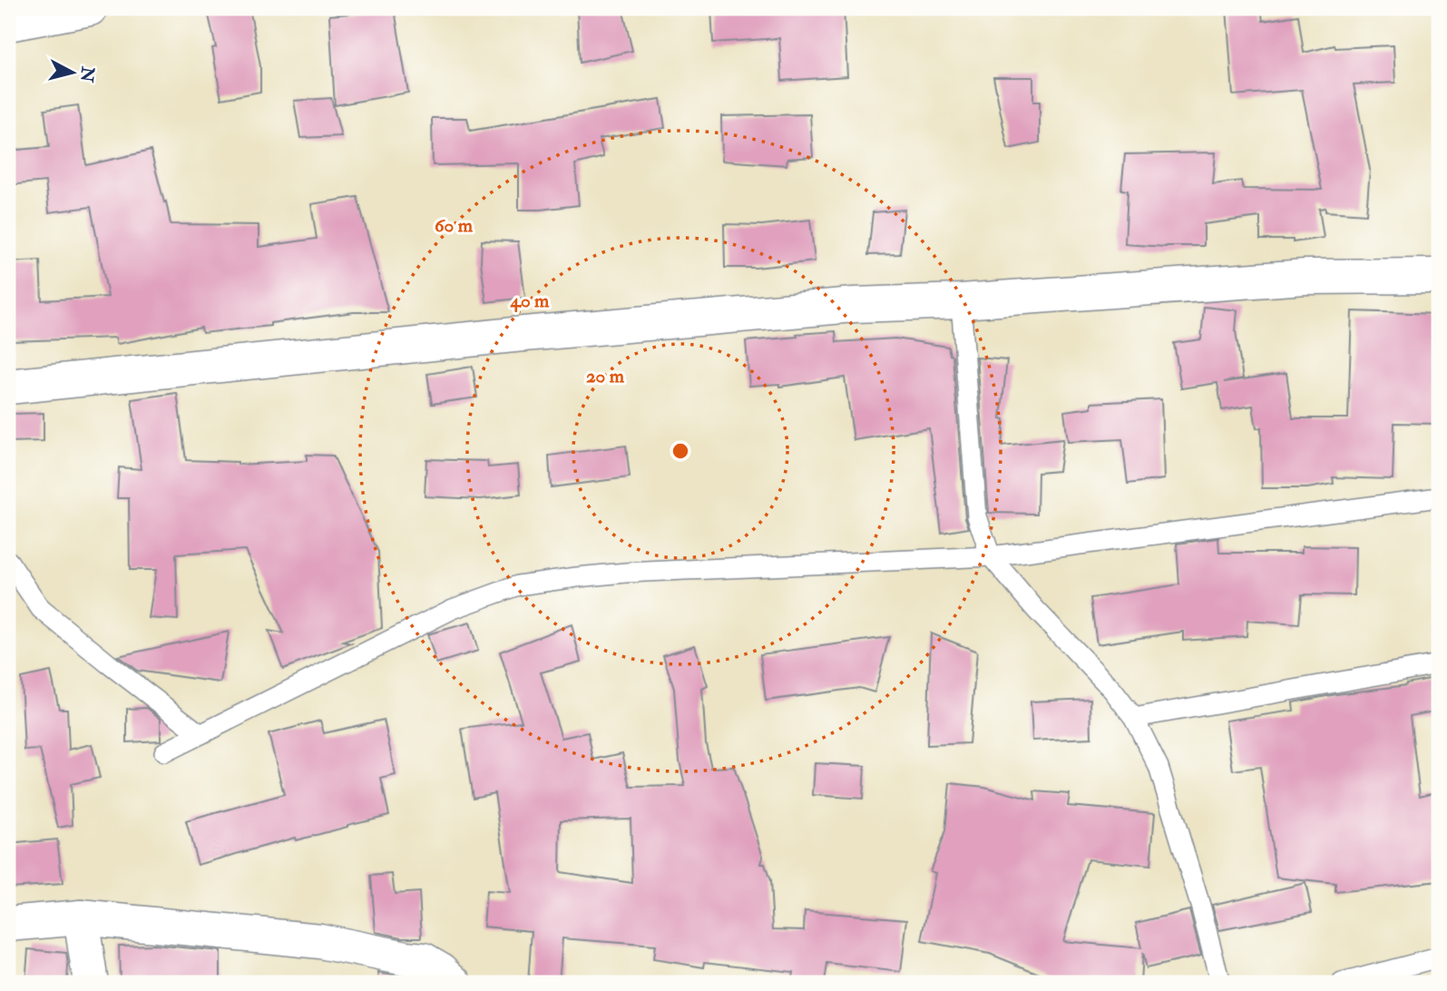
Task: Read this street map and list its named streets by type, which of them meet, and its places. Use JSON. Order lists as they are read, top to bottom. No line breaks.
{"north":"right","rings":["60 m","40 m","20 m"]}
